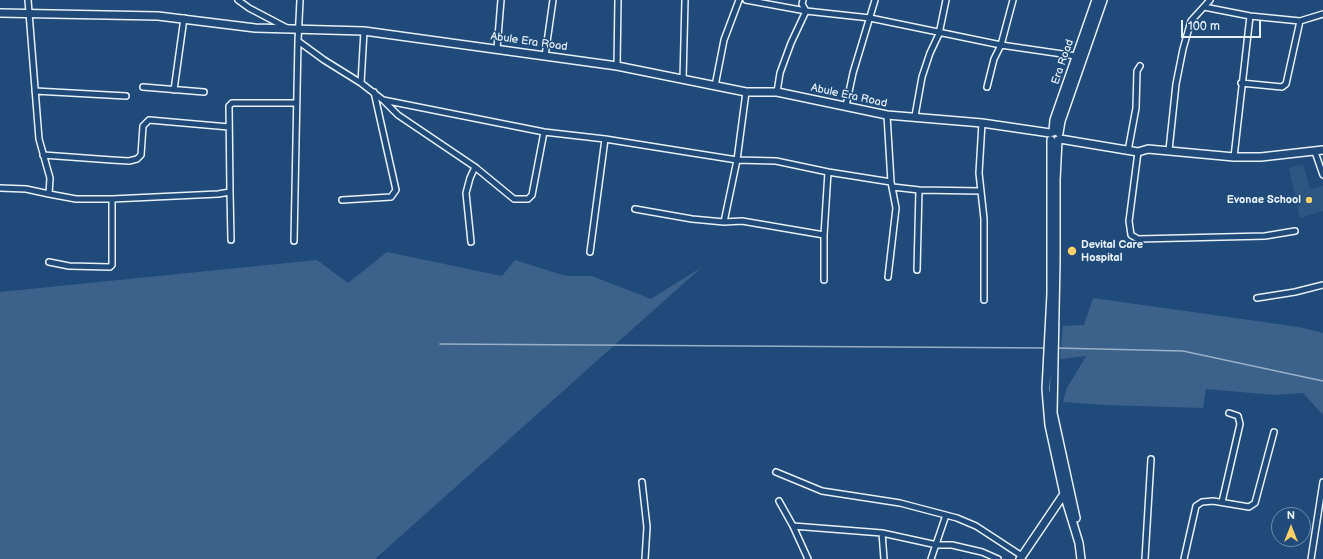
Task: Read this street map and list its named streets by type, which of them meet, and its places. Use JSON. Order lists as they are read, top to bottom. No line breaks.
{"streets":{"street":["Abule Era Road","Era Road"]},"crossings":[["Abule Era Road","Era Road"]],"places":["Evonae School","Devital Care Hospital"],"scale_bar":"100 m","north":"top"}
